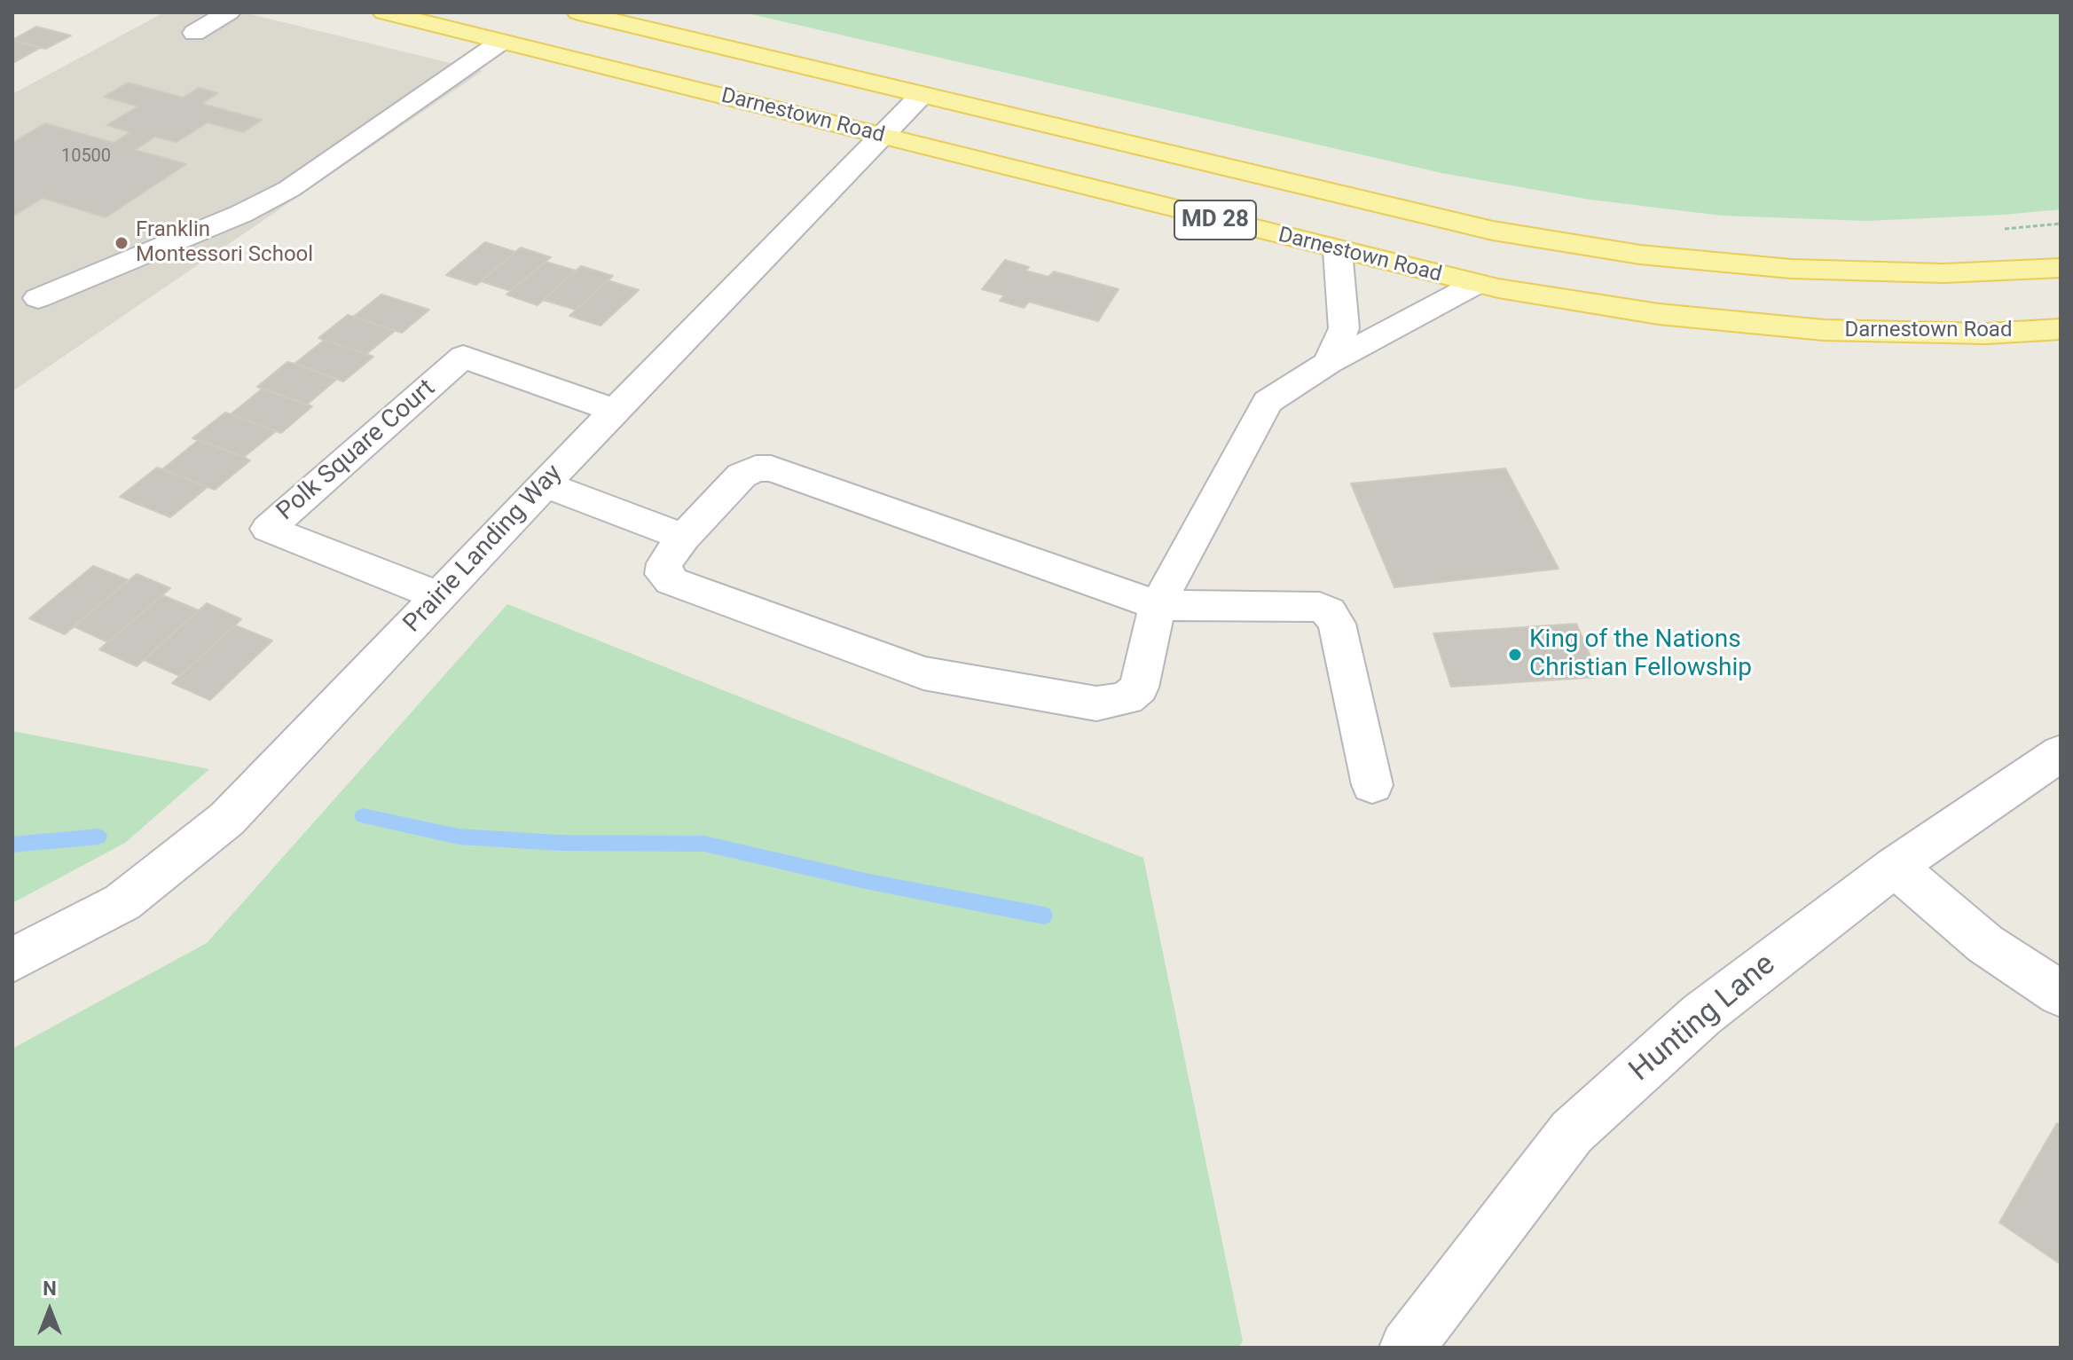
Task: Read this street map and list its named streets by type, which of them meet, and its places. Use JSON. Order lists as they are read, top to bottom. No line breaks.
{"streets":{"main road":["Darnestown Road","MD 28"],"street":["Polk Square Court","Prairie Landing Way","Hunting Lane"]},"crossings":[["Darnestown Road","Prairie Landing Way"],["Polk Square Court","Prairie Landing Way"]],"places":["Franklin Montessori School","King of the Nations Christian Fellowship"],"house_numbers":["10500"],"north":"top"}
